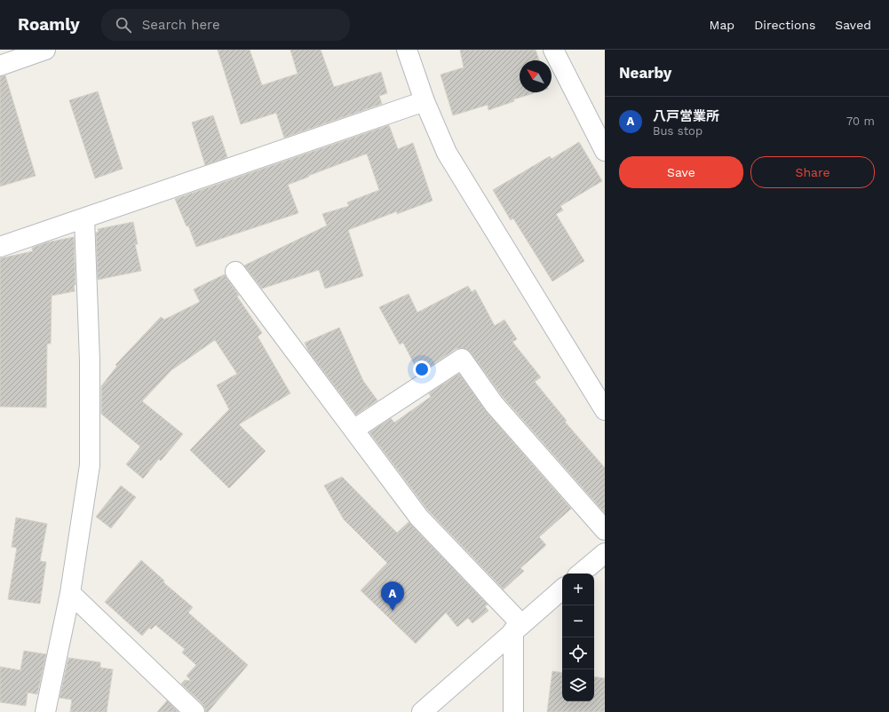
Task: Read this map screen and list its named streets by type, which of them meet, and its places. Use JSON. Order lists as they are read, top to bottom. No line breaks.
{"north":"top left","page":{"header":"Roamly","search":"Search here","nav":["Map","Directions","Saved"],"heading":"Nearby","list":[{"mark":"A","name":"八戸営業所","note":"Bus stop","value":"70 m"}],"buttons":["Save","Share"],"map_buttons":["+","−"],"pins":"A"}}
